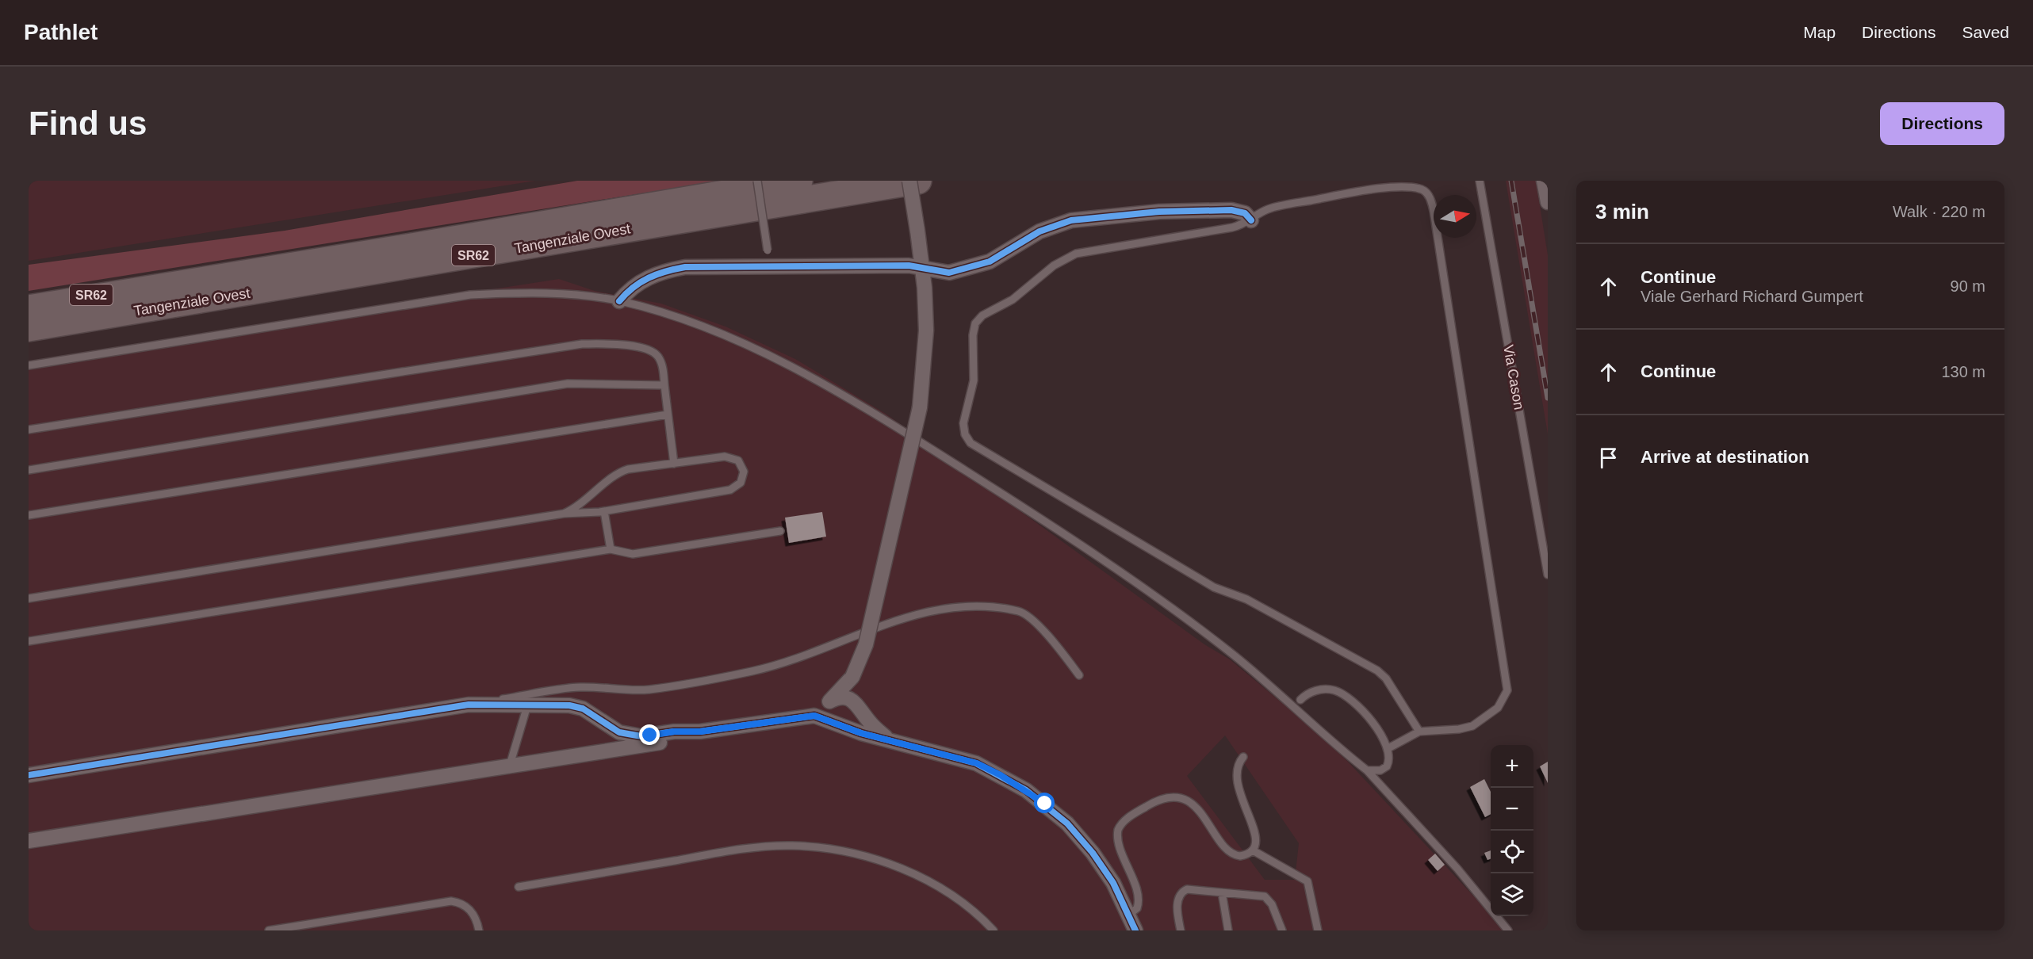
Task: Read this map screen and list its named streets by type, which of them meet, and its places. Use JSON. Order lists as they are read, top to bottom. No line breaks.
{"streets":{"highway":["Tangenziale Ovest","SR62"],"lane":["Via Cason"]},"crossings":[["Tangenziale Ovest","SR62"]],"north":"right","page":{"header":"Pathlet","nav":["Map","Directions","Saved"],"buttons":"Directions","title":"Find us","heading":["3 min","Walk · 220 m"],"list":[["Continue","Viale Gerhard Richard Gumpert","90 m"],["Continue","130 m"],"Arrive at destination"],"map_buttons":["+","−"]}}
